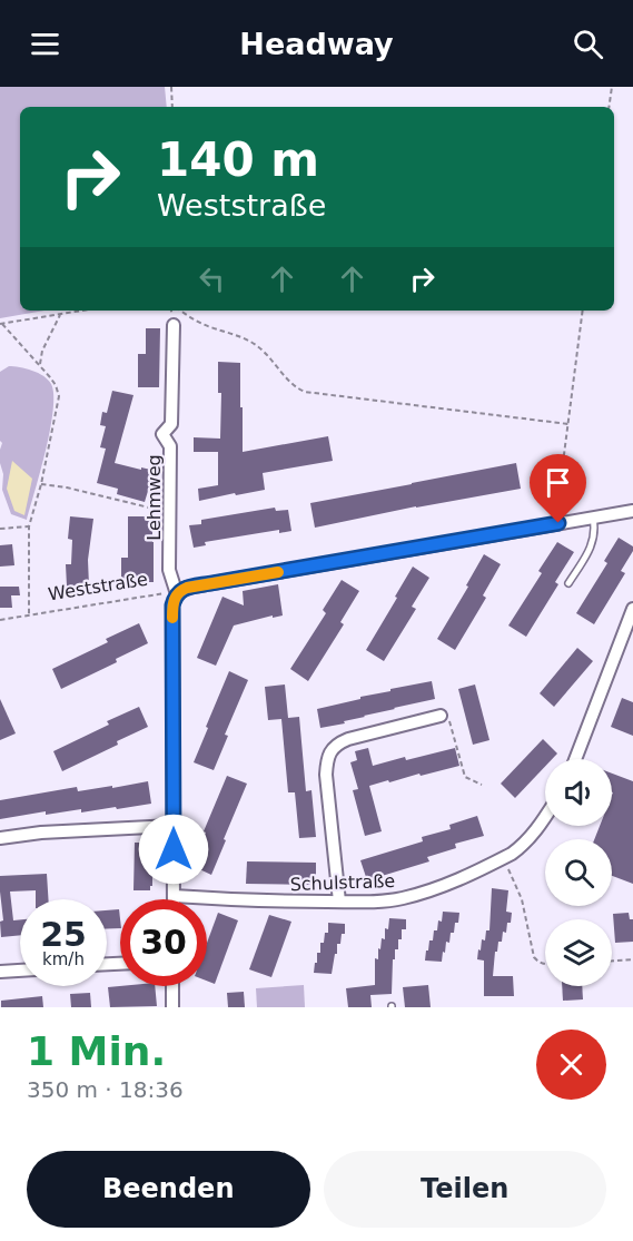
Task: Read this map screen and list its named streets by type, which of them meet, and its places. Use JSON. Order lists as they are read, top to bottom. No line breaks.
{"streets":{"street":["Lehmweg","Schulstraße"],"path":["Weststraße"]},"crossings":[["Lehmweg","Weststraße"],["Lehmweg","Schulstraße"]],"page":{"header":"Headway","turn":["140 m","Weststraße"],"speed":"25 km/h","limit":"30","heading":["1 Min.","350 m · 18:36"],"buttons":["Beenden","Teilen"]}}
